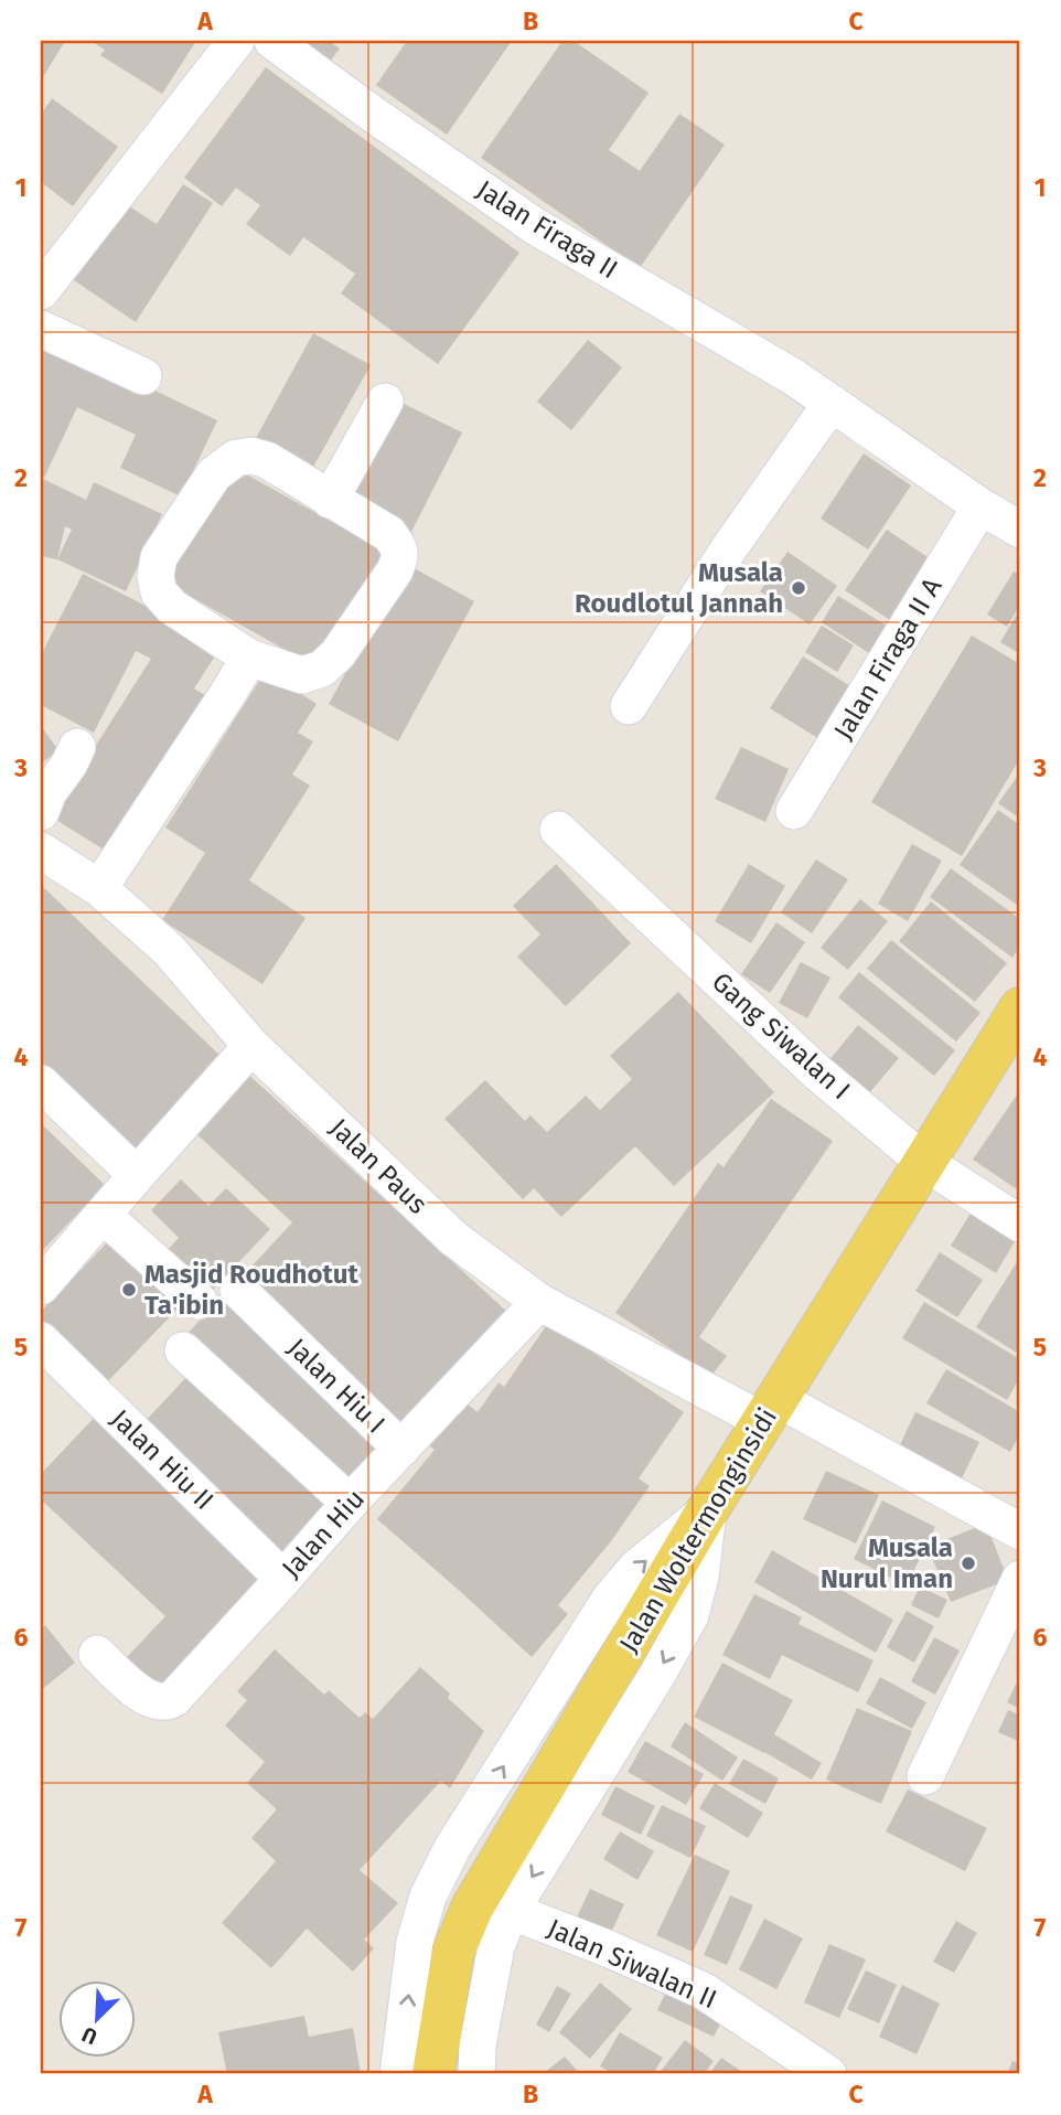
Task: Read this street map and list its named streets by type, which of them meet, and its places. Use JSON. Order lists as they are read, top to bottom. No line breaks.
{"streets":{"main road":["Jalan Woltermonginsidi"],"street":["Jalan Firaga II","Jalan Firaga II A","Gang Siwalan I","Jalan Paus","Jalan Hiu I","Jalan Hiu II","Jalan Hiu","Jalan Siwalan II"]},"crossings":[["Jalan Firaga II","Jalan Firaga II A"],["Gang Siwalan I","Jalan Woltermonginsidi"],["Jalan Paus","Jalan Woltermonginsidi"],["Jalan Paus","Jalan Hiu"],["Jalan Hiu I","Jalan Hiu"],["Jalan Hiu II","Jalan Hiu"]],"places":["Musala Roudlotul Jannah","Masjid Roudhotut Ta'ibin","Musala Nurul Iman"],"north":"bottom left","grid":{"columns":["A","B","C"],"rows":["1","2","3","4","5","6","7"]}}
